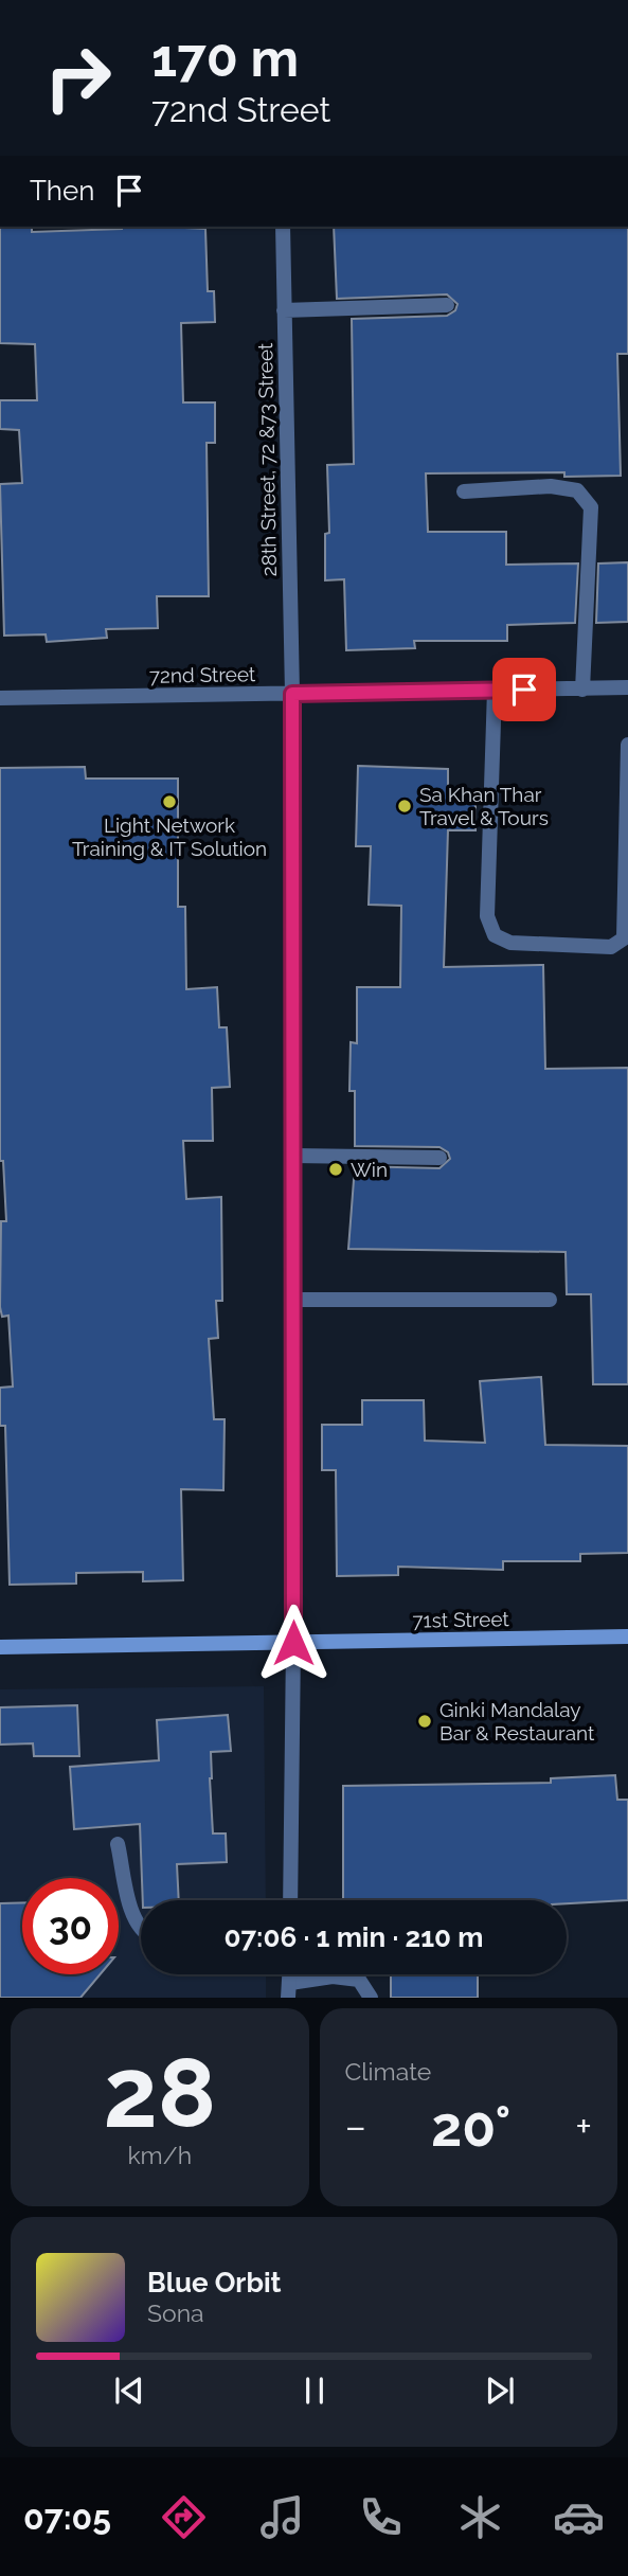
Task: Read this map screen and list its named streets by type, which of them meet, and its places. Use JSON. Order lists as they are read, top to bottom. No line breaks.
{"streets":{"main road":["71st Street"],"street":["28th Street, 72 &73 Street","72nd Street"]},"crossings":[["28th Street, 72 &73 Street","72nd Street"],["28th Street, 72 &73 Street","71st Street"]],"places":["Light Network Training & IT Solution","Sa Khan Thar Travel & Tours","Win","Ginki Mandalay Bar & Restaurant"],"page":{"turn":["170 m","72nd Street"],"then":"Then","limit":"30","trip":"07:06 · 1 min · 210 m","tile":[["28","km/h"],"Climate"],"heat":["−","20°","+"],"song":["Blue Orbit","Sona"],"tabs":"07:05"}}
